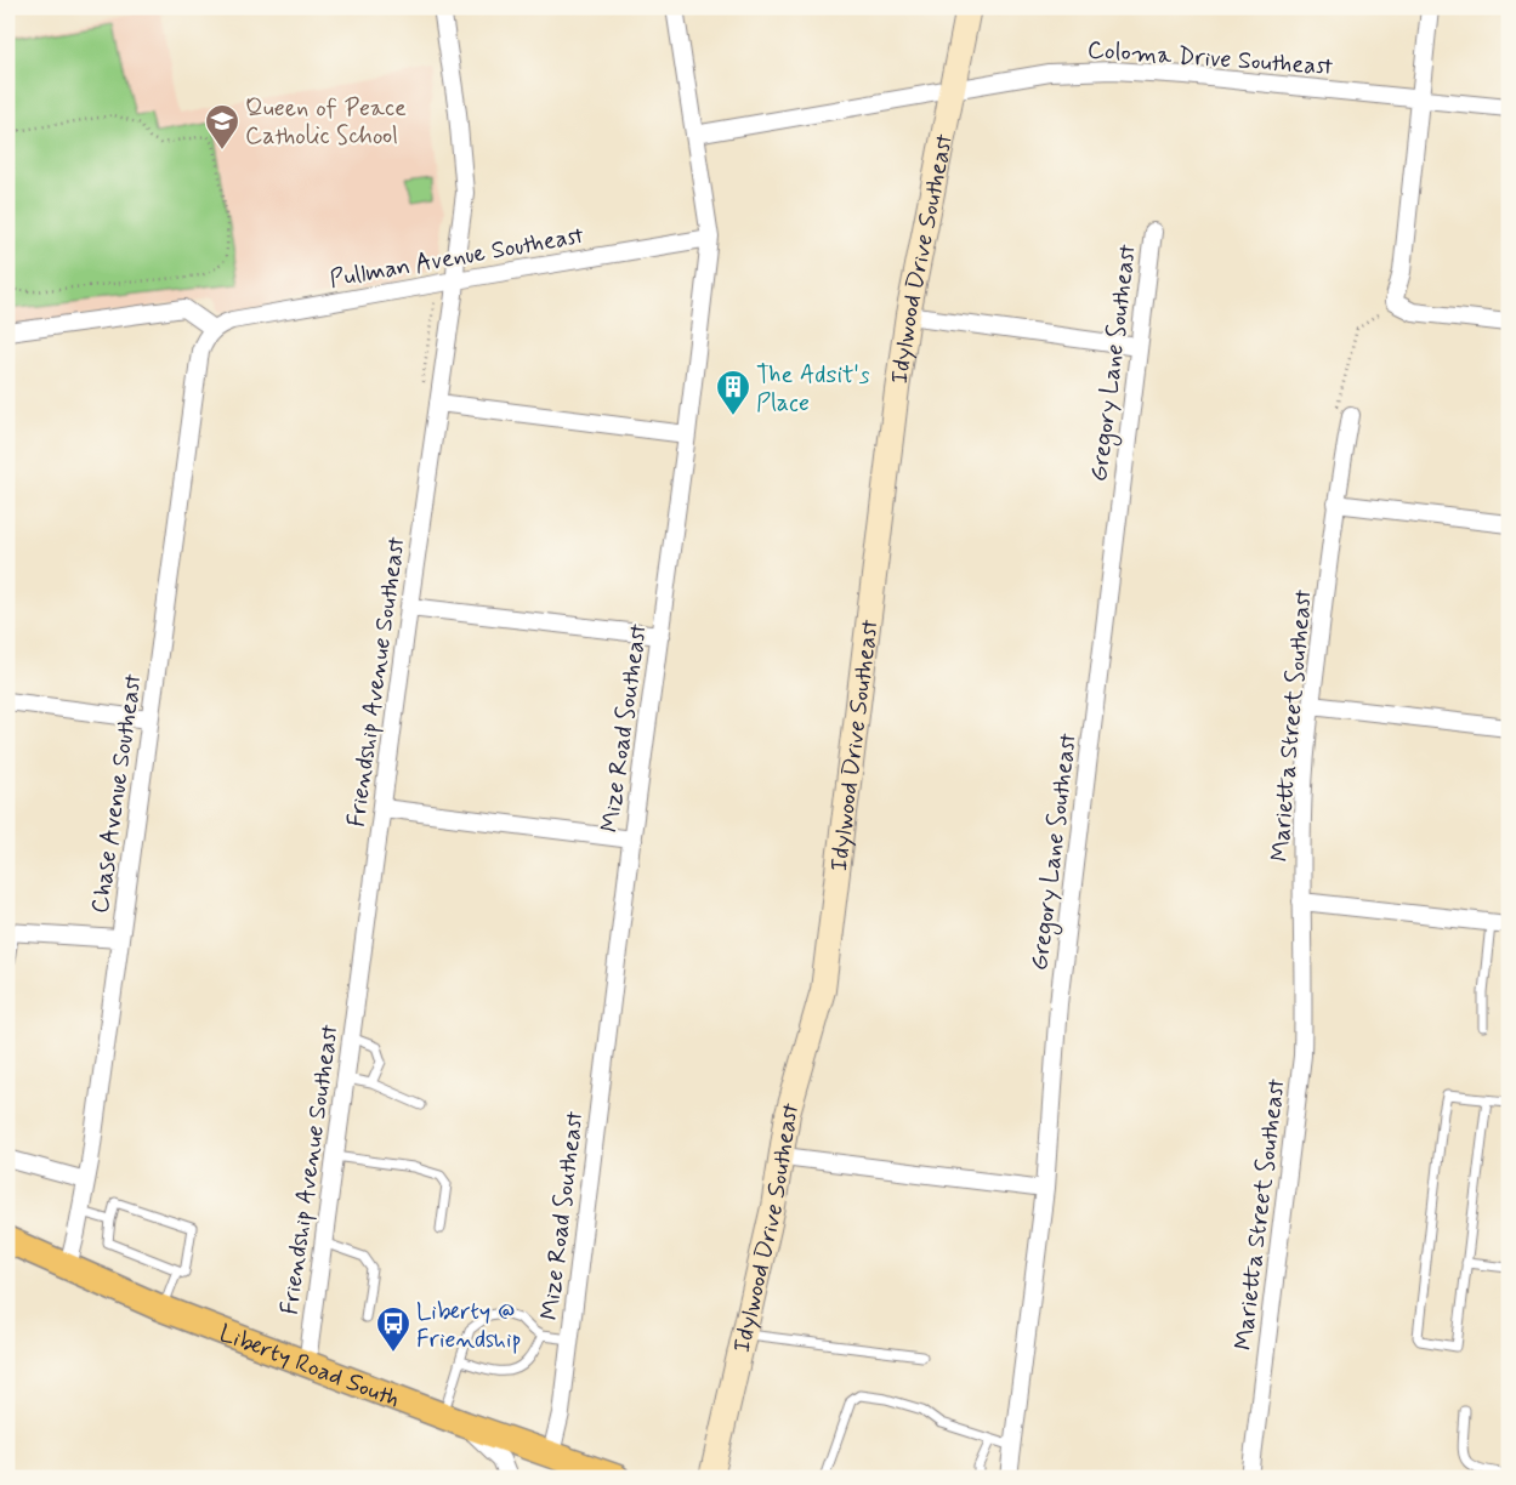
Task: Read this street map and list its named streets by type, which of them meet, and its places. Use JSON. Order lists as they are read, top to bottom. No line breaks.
{"streets":{"main road":["Liberty Road South"],"street":["Coloma Drive Southeast","Pullman Avenue Southeast","Idylwood Drive Southeast","Gregory Lane Southeast","Friendship Avenue Southeast","Marietta Street Southeast","Mize Road Southeast","Chase Avenue Southeast"]},"crossings":[["Coloma Drive Southeast","Idylwood Drive Southeast"],["Coloma Drive Southeast","Mize Road Southeast"],["Pullman Avenue Southeast","Friendship Avenue Southeast"],["Pullman Avenue Southeast","Mize Road Southeast"],["Pullman Avenue Southeast","Chase Avenue Southeast"],["Friendship Avenue Southeast","Liberty Road South"],["Mize Road Southeast","Liberty Road South"],["Chase Avenue Southeast","Liberty Road South"]],"places":{"school or university":["Queen of Peace Catholic School"],"building":["The Adsit's Place"],"bus stop":["Liberty @ Friendship"]}}
